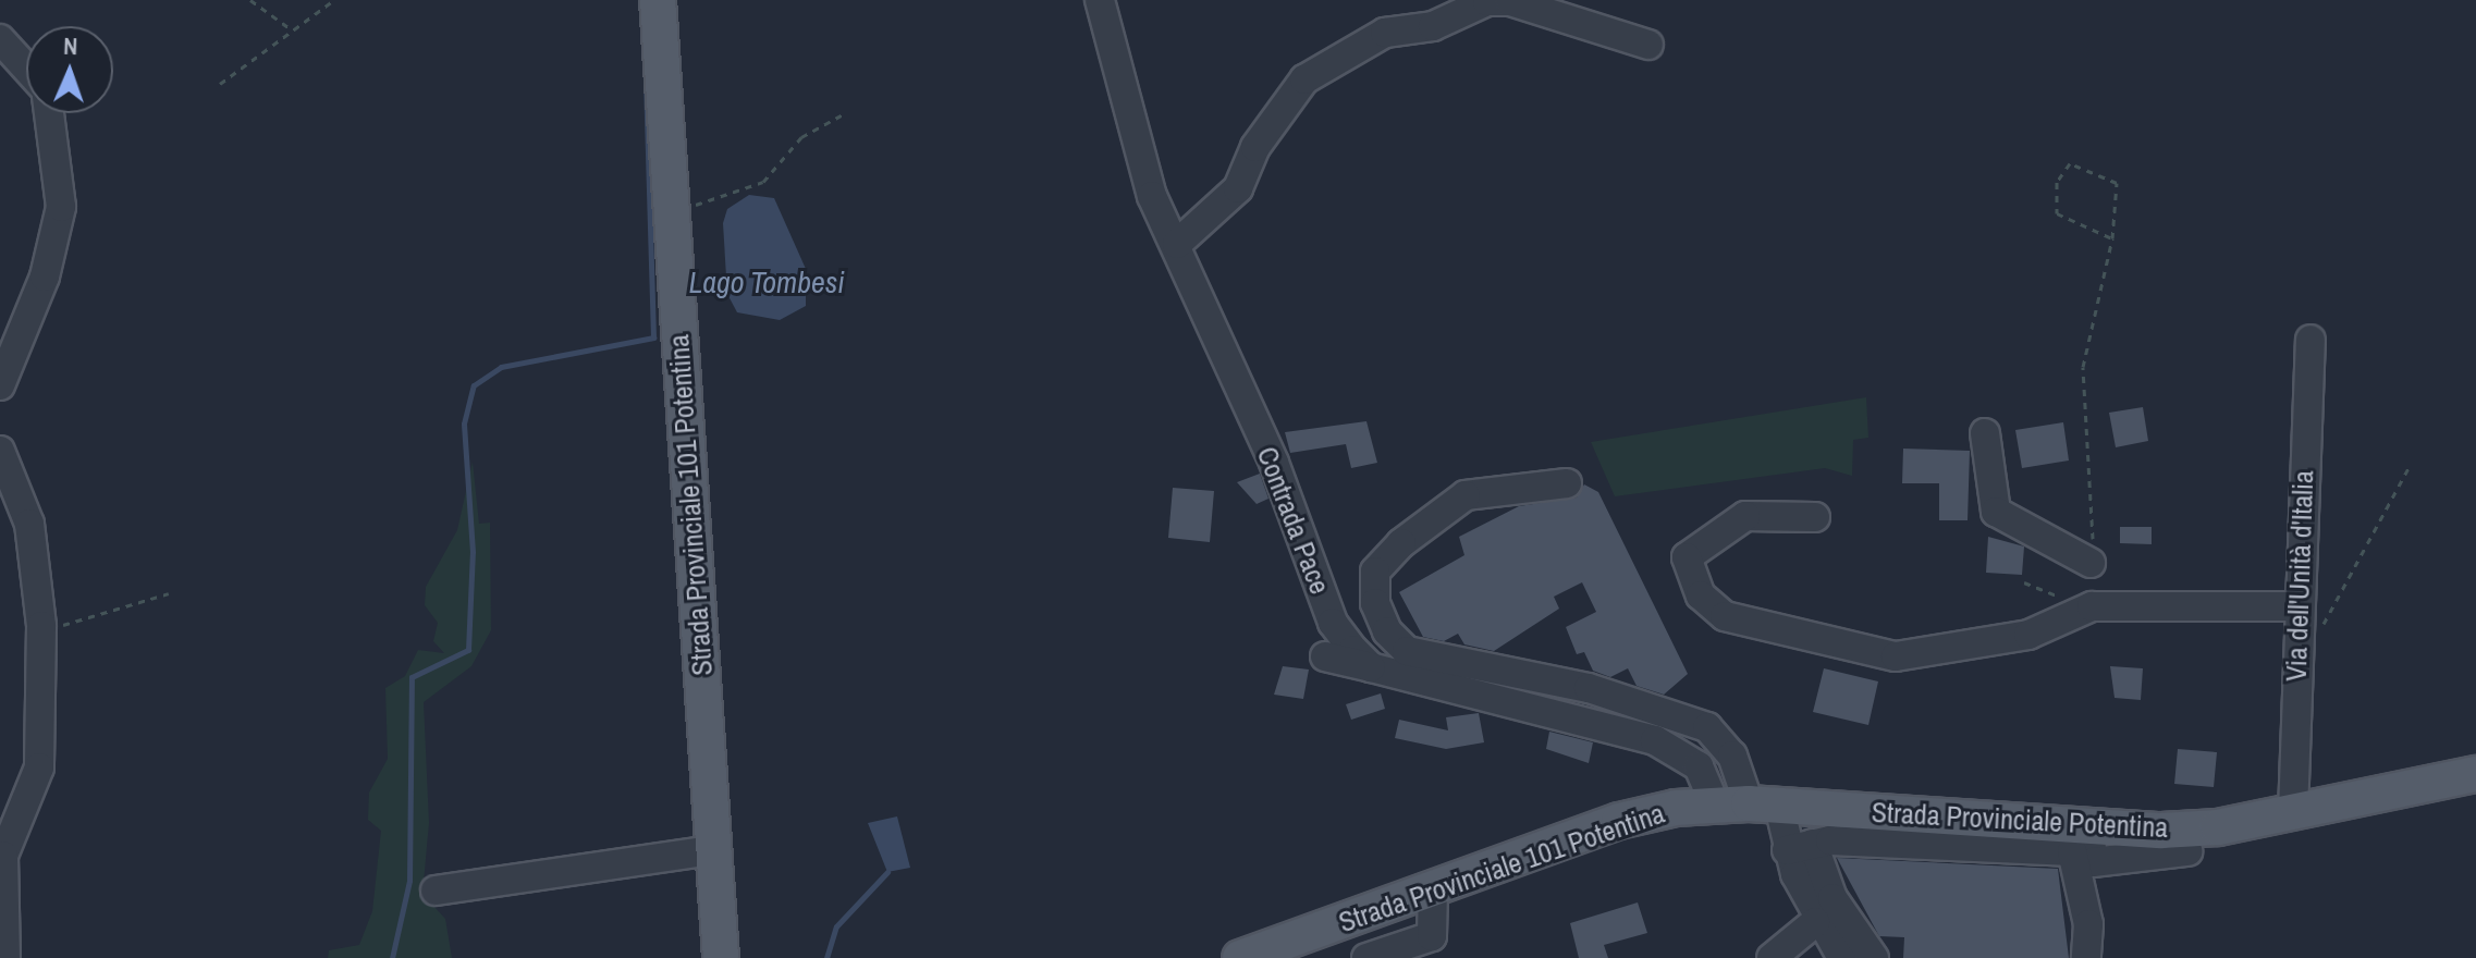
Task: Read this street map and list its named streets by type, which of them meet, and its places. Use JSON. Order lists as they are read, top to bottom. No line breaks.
{"streets":{"main road":["Strada Provinciale 101 Potentina","Strada Provinciale Potentina"],"street":["Contrada Pace","Via dell'Unità d'Italia"]},"crossings":[["Strada Provinciale 101 Potentina","Strada Provinciale Potentina"],["Via dell'Unità d'Italia","Strada Provinciale Potentina"]],"water":["Lago Tombesi"],"north":"top"}
